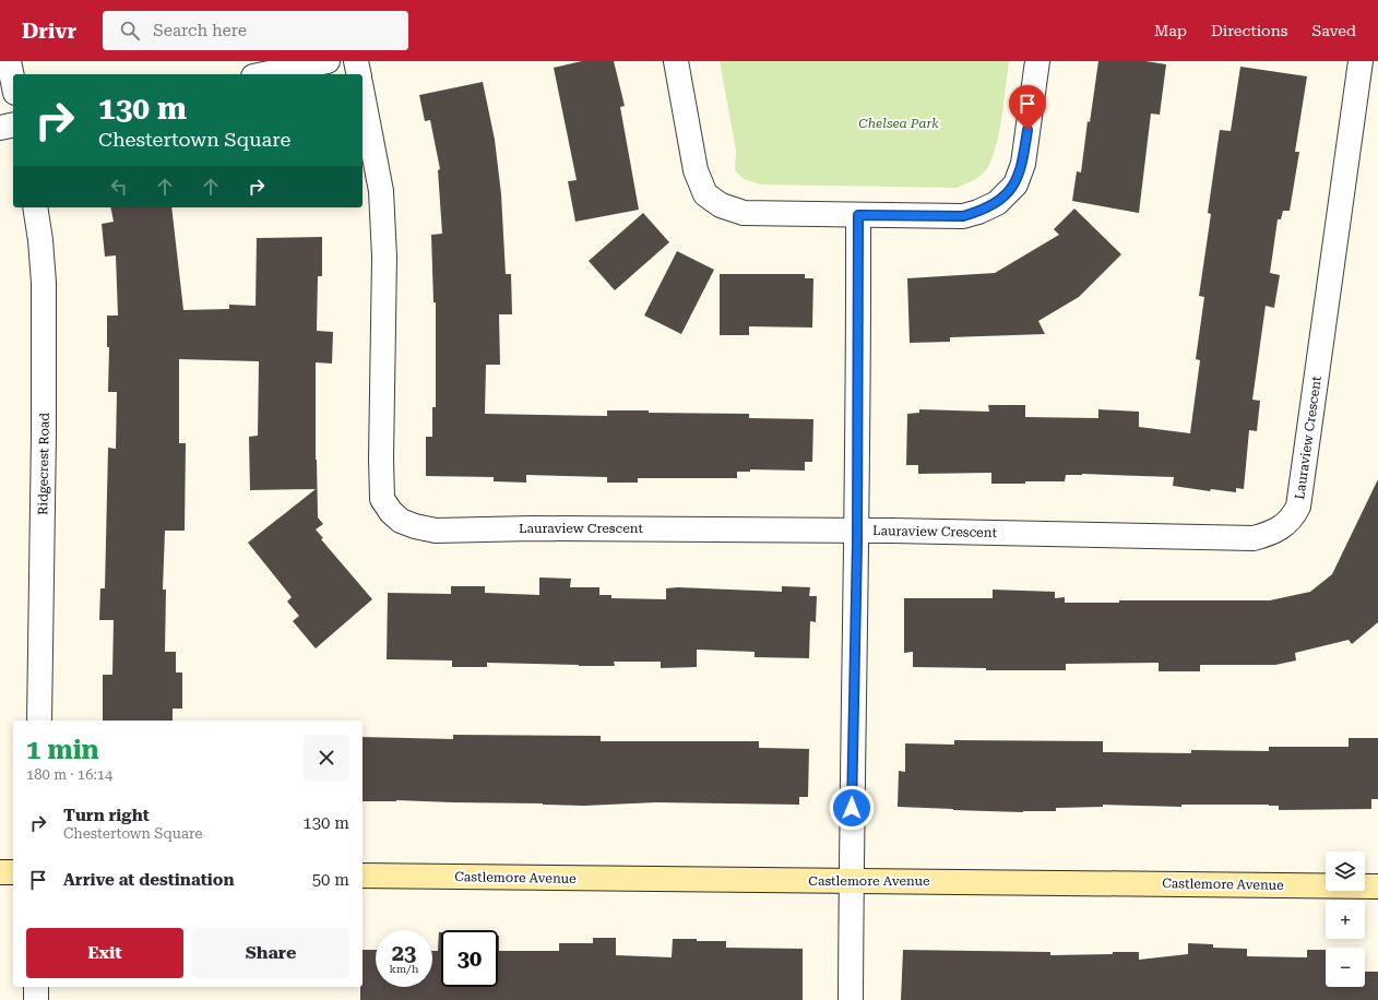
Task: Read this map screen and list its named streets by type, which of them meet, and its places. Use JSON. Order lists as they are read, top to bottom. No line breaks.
{"streets":{"street":["Lauraview Crescent","Ridgecrest Road","Castlemore Avenue"]},"parks":["Chelsea Park"],"page":{"header":"Drivr","search":"Search here","nav":["Map","Directions","Saved"],"turn":["130 m","Chestertown Square"],"heading":["1 min","180 m · 16:14"],"list":[{"name":"Turn right","note":"Chestertown Square","value":"130 m"},{"name":"Arrive at destination","value":"50 m"}],"map_buttons":["+","−"],"buttons":["Exit","Share"],"speed":"23 km/h","limit":"30"}}
